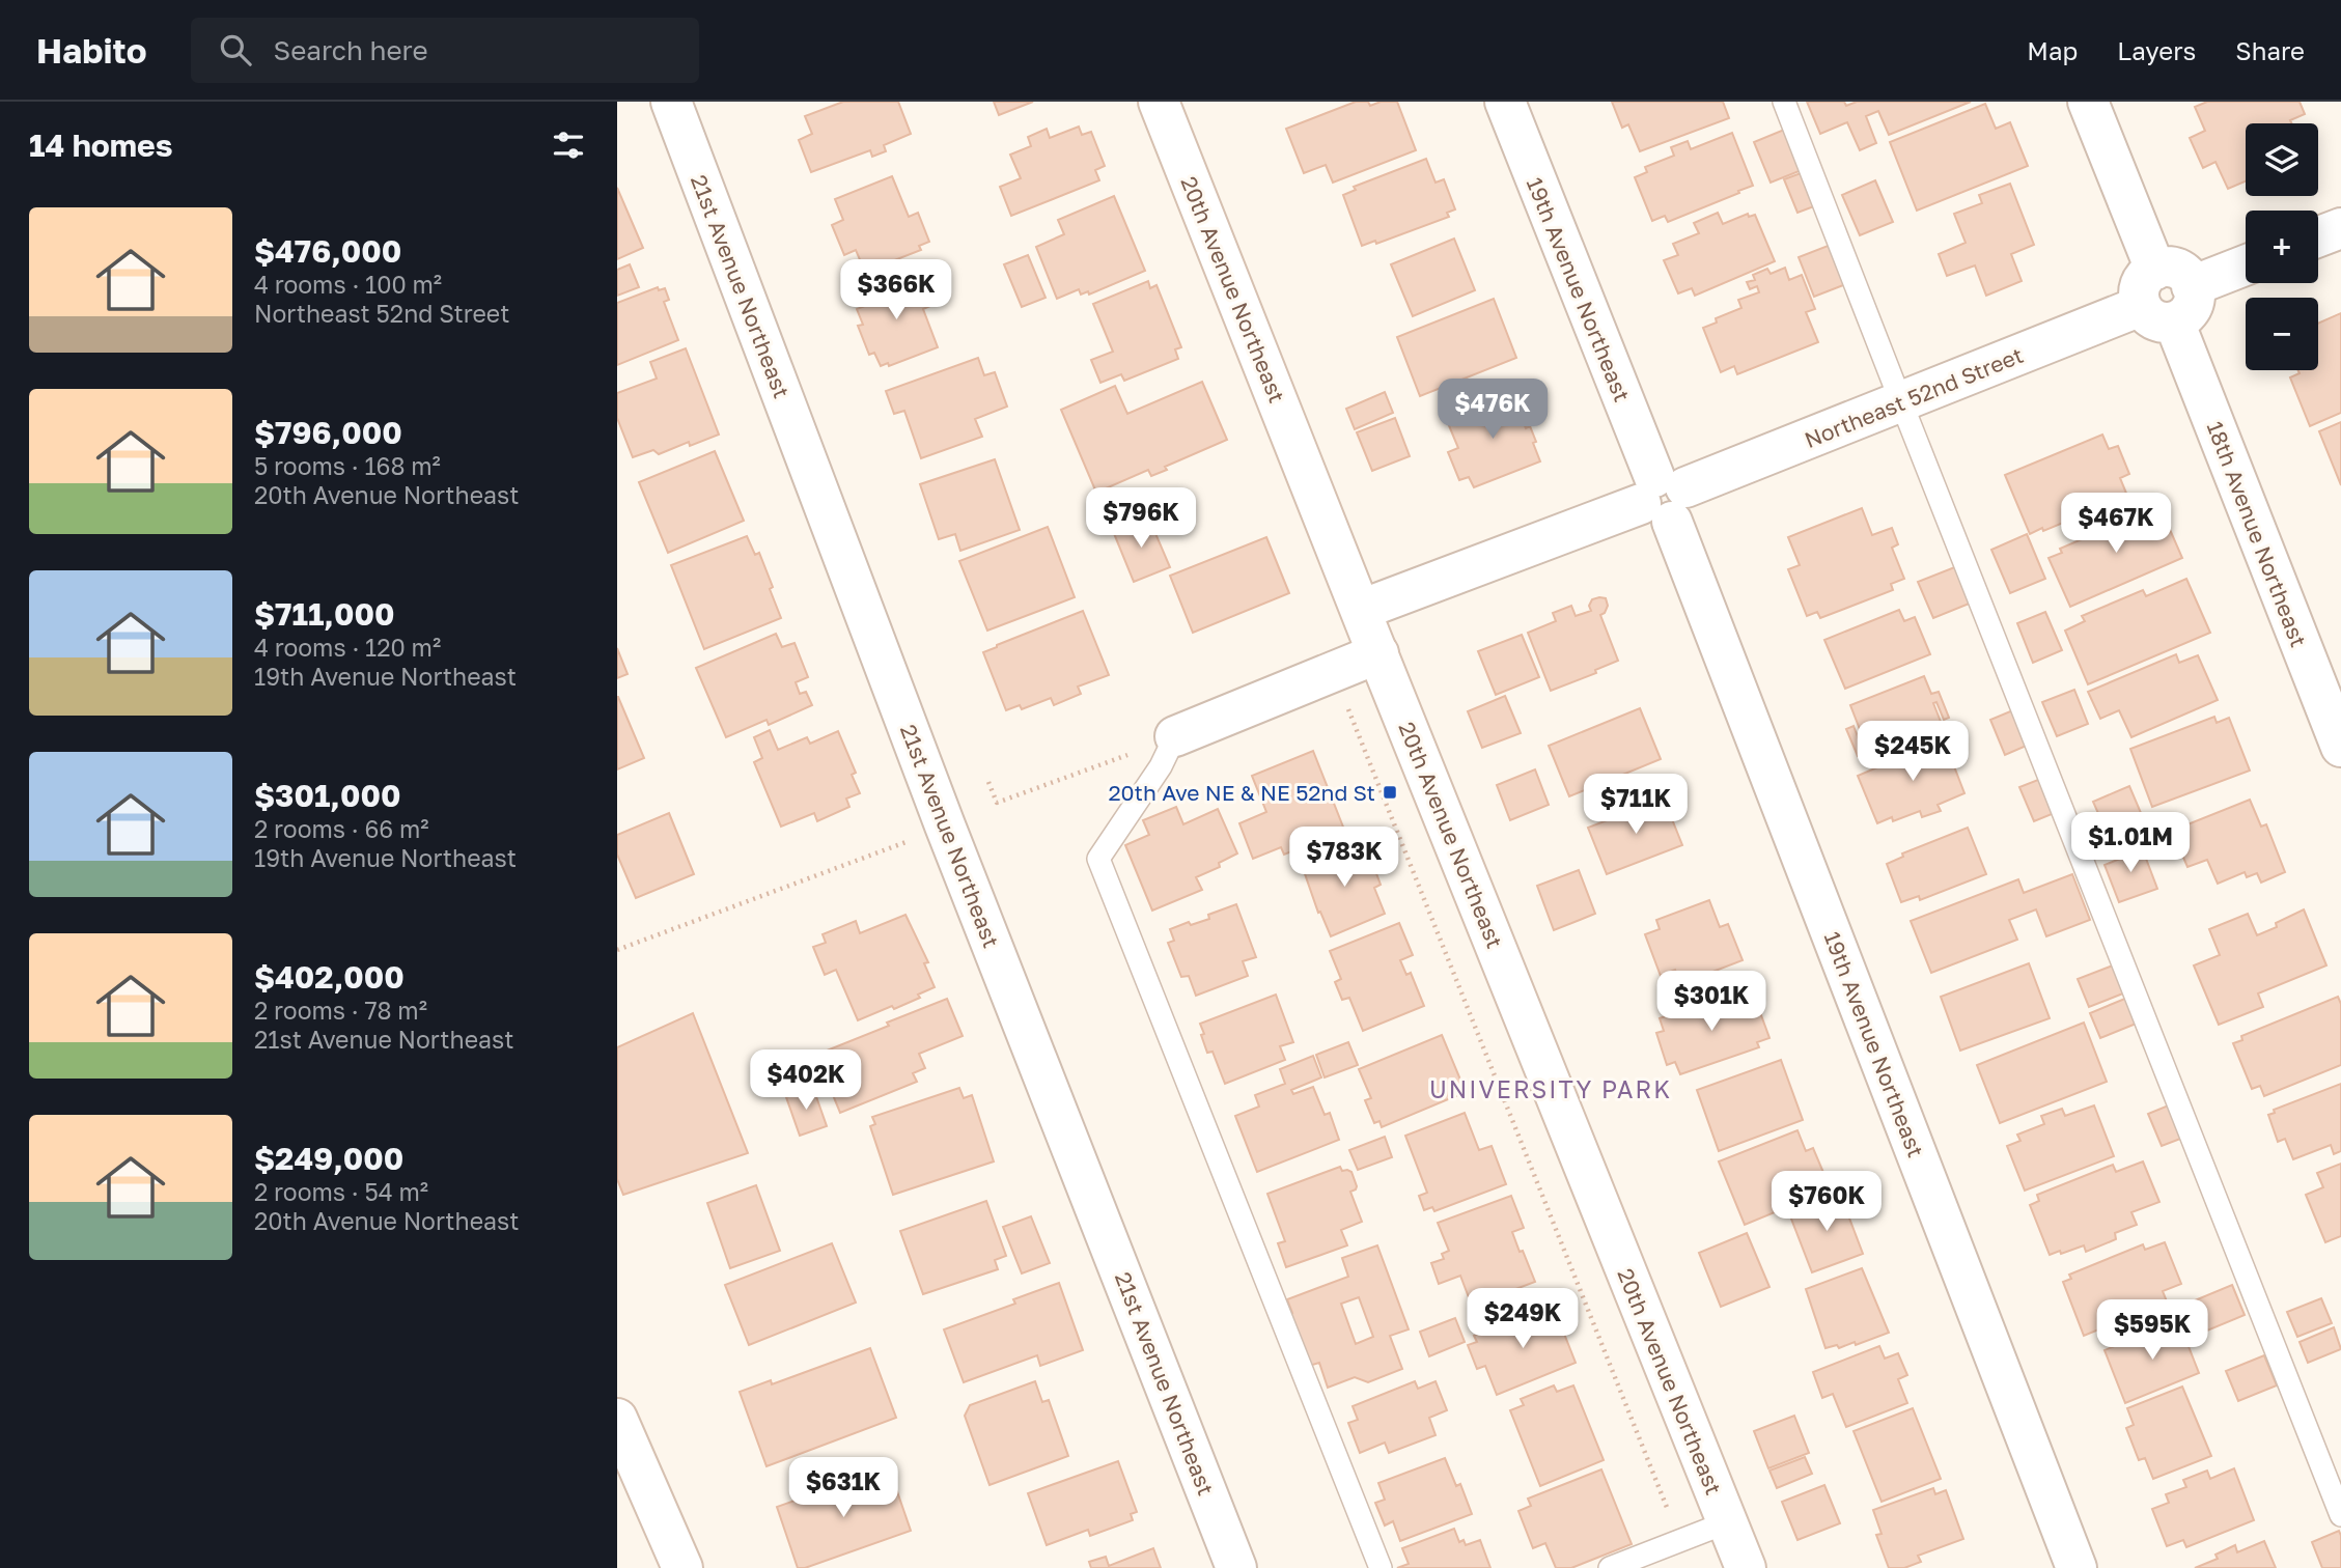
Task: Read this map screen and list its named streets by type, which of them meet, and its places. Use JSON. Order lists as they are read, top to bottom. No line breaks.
{"streets":{"street":["21st Avenue Northeast","20th Avenue Northeast","19th Avenue Northeast","Northeast 52nd Street","18th Avenue Northeast"]},"crossings":[["20th Avenue Northeast","Northeast 52nd Street"],["19th Avenue Northeast","Northeast 52nd Street"],["Northeast 52nd Street","18th Avenue Northeast"]],"districts":["UNIVERSITY PARK"],"places":{"transit":["20th Ave NE & NE 52nd St"]},"page":{"header":"Habito","search":"Search here","nav":["Map","Layers","Share"],"heading":"14 homes","map_buttons":["+","−"],"list":[{"name":"$476,000","note":"4 rooms · 100 m² · Northeast 52nd Street"},{"name":"$796,000","note":"5 rooms · 168 m² · 20th Avenue Northeast"},{"name":"$711,000","note":"4 rooms · 120 m² · 19th Avenue Northeast"},{"name":"$301,000","note":"2 rooms · 66 m² · 19th Avenue Northeast"},{"name":"$402,000","note":"2 rooms · 78 m² · 21st Avenue Northeast"},{"name":"$249,000","note":"2 rooms · 54 m² · 20th Avenue Northeast"}],"price":["$366K","$476K","$796K","$467K","$245K","$711K","$1.01M","$783K","$301K","$402K","$760K","$249K","$595K","$631K"]}}
